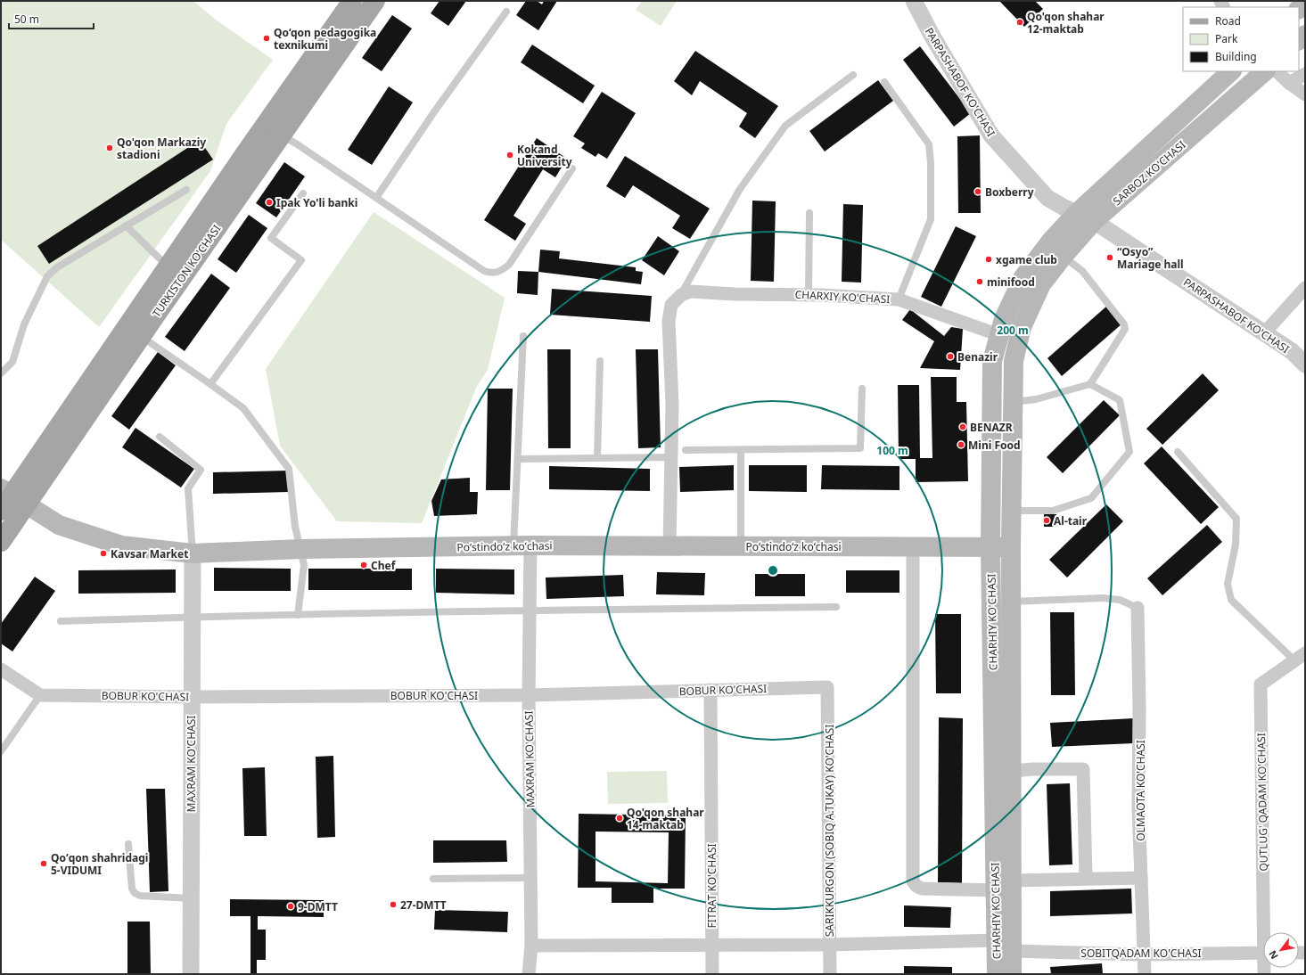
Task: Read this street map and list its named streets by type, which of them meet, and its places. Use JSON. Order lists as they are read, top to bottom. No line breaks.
{"streets":{"main road":["SARBOZ KO'CHASI","TURKISTON KO'CHASI","Poʻstindoʻz koʻchasi","CHARHIY KO'CHASI"],"street":["PARPASHABOF KO'CHASI","CHARXIY KO'CHASI","BOBUR KO'CHASI","MAXRAM KO'CHASI","OLMAOTA KO'CHASI","QUTLUG' QADAM KO'CHASI","SARIKKURGON (SOBIQ A.TUKAY) KO'CHASI","FITRAT KO'CHASI","SOBITQADAM KO'CHASI"]},"crossings":[["PARPASHABOF KO'CHASI","SARBOZ KO'CHASI"],["SARBOZ KO'CHASI","CHARHIY KO'CHASI"],["TURKISTON KO'CHASI","Poʻstindoʻz koʻchasi"],["CHARXIY KO'CHASI","CHARHIY KO'CHASI"],["Poʻstindoʻz koʻchasi","CHARHIY KO'CHASI"],["Poʻstindoʻz koʻchasi","MAXRAM KO'CHASI"],["CHARHIY KO'CHASI","SOBITQADAM KO'CHASI"],["BOBUR KO'CHASI","MAXRAM KO'CHASI"],["BOBUR KO'CHASI","SARIKKURGON (SOBIQ A.TUKAY) KO'CHASI"],["BOBUR KO'CHASI","FITRAT KO'CHASI"],["MAXRAM KO'CHASI","SOBITQADAM KO'CHASI"],["OLMAOTA KO'CHASI","SOBITQADAM KO'CHASI"],["SARIKKURGON (SOBIQ A.TUKAY) KO'CHASI","SOBITQADAM KO'CHASI"],["FITRAT KO'CHASI","SOBITQADAM KO'CHASI"]],"places":["Qo'qon shahar 12-maktab","Qo‘qon pedagogika texnikumi","Qo'qon Markaziy stadioni","Kokand University","Boxberry","Ipak Yo'li banki","“Osyo” Mariage hall","xgame club","minifood","Benazir","BENAZR","Mini Food","Al-tair","Kavsar Market","Chef","Qo'qon shahar 14-maktab","Qoʻqon shahridagi 5-VIDUMI","27-DMTT","9-DMTT"],"legend":["Road","Park","Building"],"scale_bar":"50 m","north":"bottom left","rings":["200 m","100 m"]}
